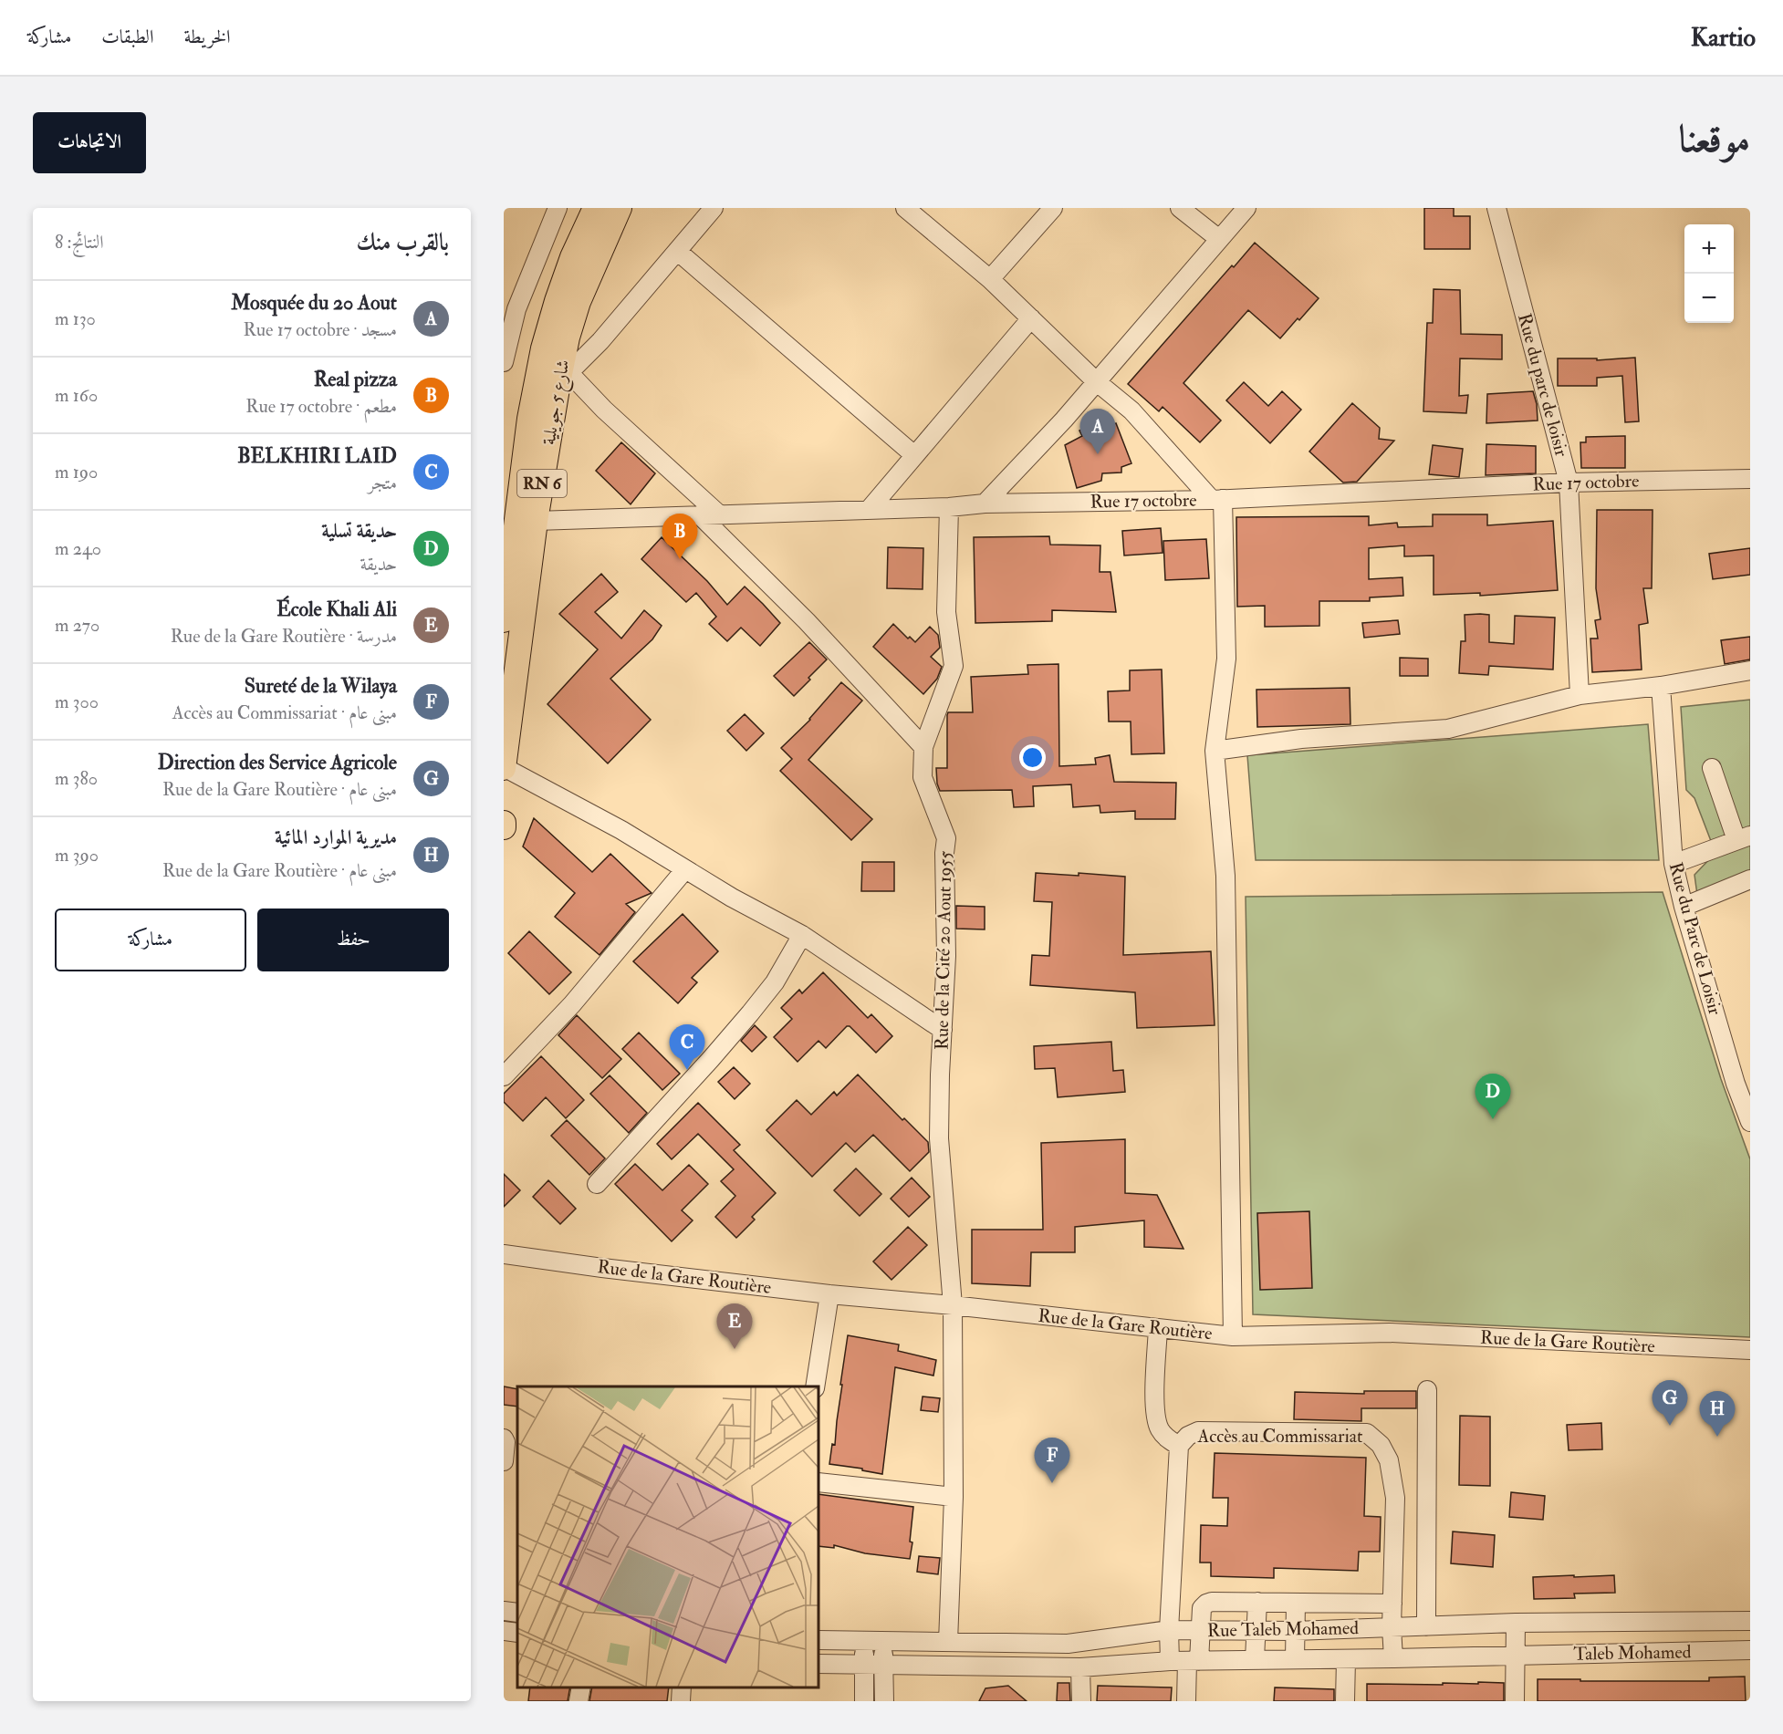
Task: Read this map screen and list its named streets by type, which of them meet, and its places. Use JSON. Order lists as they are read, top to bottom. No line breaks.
{"streets":{"main road":["شارع 5 جويلية","RN 6"],"street":["Rue du parc de loisir","Rue 17 octobre","Rue du Parc de Loisir","Rue de la Cité 20 Aout 1955","Rue de la Gare Routière","Accès au Commissariat","Rue Taleb Mohamed","Taleb Mohamed"]},"crossings":[["Rue du parc de loisir","Rue 17 octobre"],["شارع 5 جويلية","Rue 17 octobre"],["Rue 17 octobre","Rue de la Cité 20 Aout 1955"],["Rue de la Cité 20 Aout 1955","Rue de la Gare Routière"],["Rue de la Cité 20 Aout 1955","Rue Taleb Mohamed"],["Accès au Commissariat","Rue Taleb Mohamed"],["Rue Taleb Mohamed","Taleb Mohamed"]],"page":{"header":"Kartio","nav":["الخريطة","الطبقات","مشاركة"],"title":"موقعنا","buttons":["الاتجاهات",["حفظ","مشاركة"]],"heading":["بالقرب منك","النتائج: 8"],"map_buttons":["+","−"],"list":[{"mark":"A","name":"Mosquée du 20 Aout","note":"مسجد · Rue 17 octobre","value":"130 m"},{"mark":"B","name":"Real pizza","note":"مطعم · Rue 17 octobre","value":"160 m"},{"mark":"C","name":"BELKHIRI LAID","note":"متجر","value":"190 m"},{"mark":"D","name":"حديقة تسلية","note":"حديقة","value":"240 m"},{"mark":"E","name":"École Khali Ali","note":"مدرسة · Rue de la Gare Routière","value":"270 m"},{"mark":"F","name":"Sureté de la Wilaya","note":"مبنى عام · Accès au Commissariat","value":"300 m"},{"mark":"G","name":"Direction des Service Agricole","note":"مبنى عام · Rue de la Gare Routière","value":"380 m"},{"mark":"H","name":"مديرية الموارد المائية","note":"مبنى عام · Rue de la Gare Routière","value":"390 m"}],"pins":["A","B","C","D","E","G","H","F"]}}
